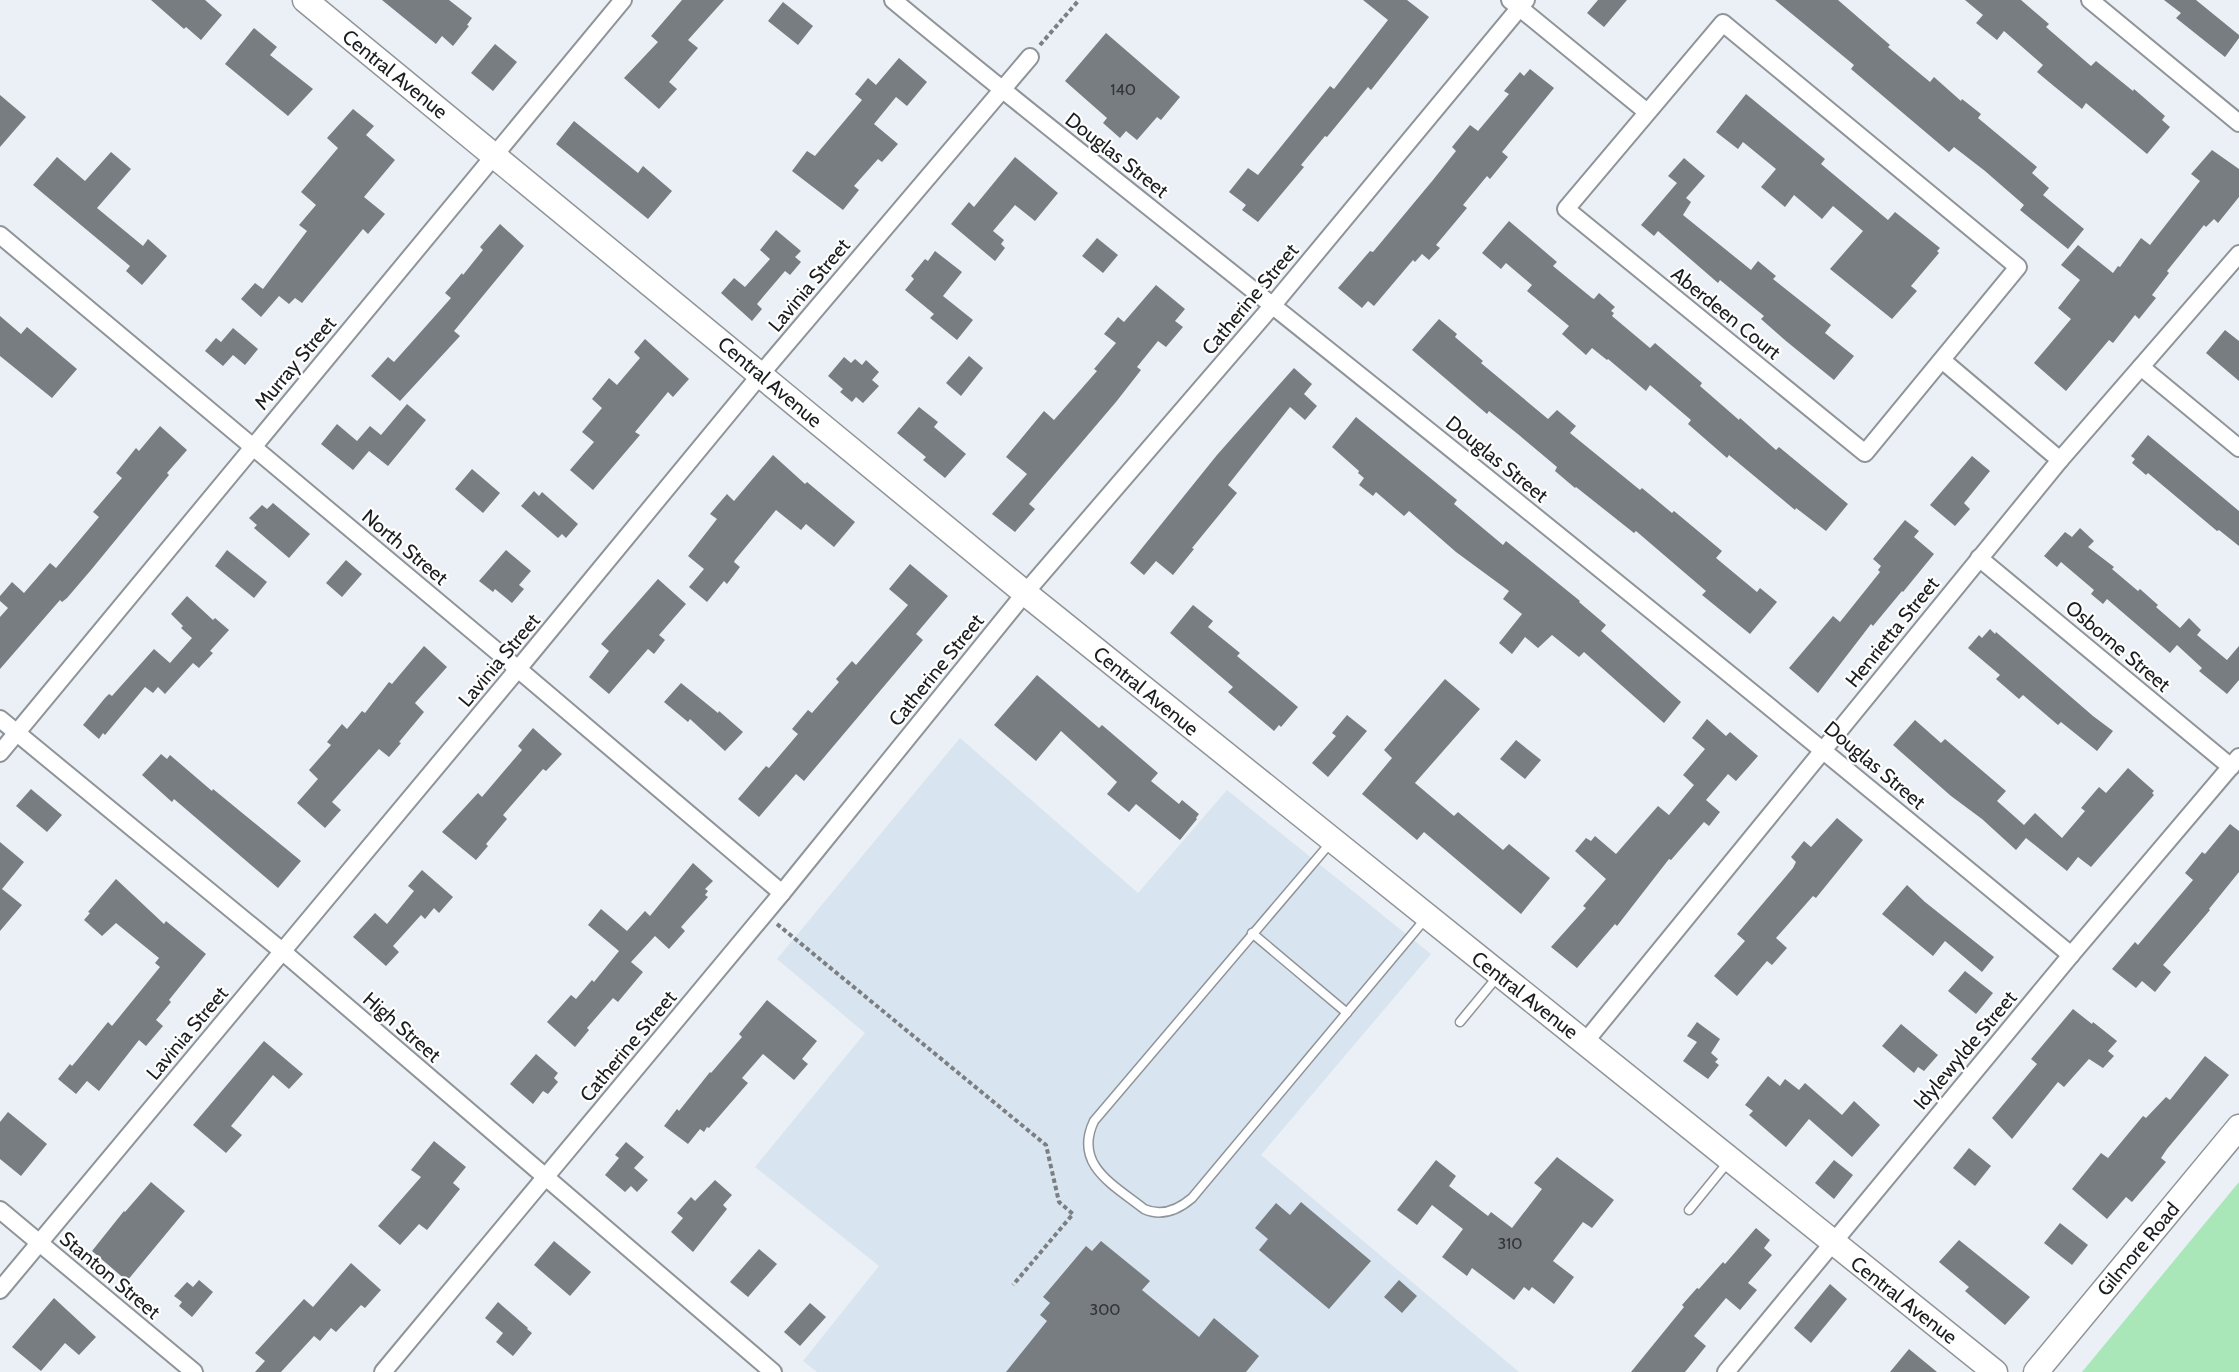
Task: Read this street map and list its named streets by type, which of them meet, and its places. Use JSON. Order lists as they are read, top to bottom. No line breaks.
{"streets":{"main road":["Central Avenue","Gilmore Road"],"street":["Douglas Street","Lavinia Street","Catherine Street","Aberdeen Court","Murray Street","North Street","Henrietta Street","Osborne Street","High Street","Idylewylde Street","Stanton Street"]},"crossings":[["Central Avenue","Lavinia Street"],["Central Avenue","Catherine Street"],["Central Avenue","Murray Street"],["Central Avenue","Henrietta Street"],["Central Avenue","Idylewylde Street"],["Douglas Street","Lavinia Street"],["Douglas Street","Catherine Street"],["Douglas Street","Henrietta Street"],["Douglas Street","Idylewylde Street"],["Lavinia Street","North Street"],["Lavinia Street","High Street"],["Lavinia Street","Stanton Street"],["Catherine Street","North Street"],["Catherine Street","High Street"],["Murray Street","North Street"],["Murray Street","High Street"],["Henrietta Street","Osborne Street"],["Osborne Street","Idylewylde Street"]],"house_numbers":["140","310","300"]}
